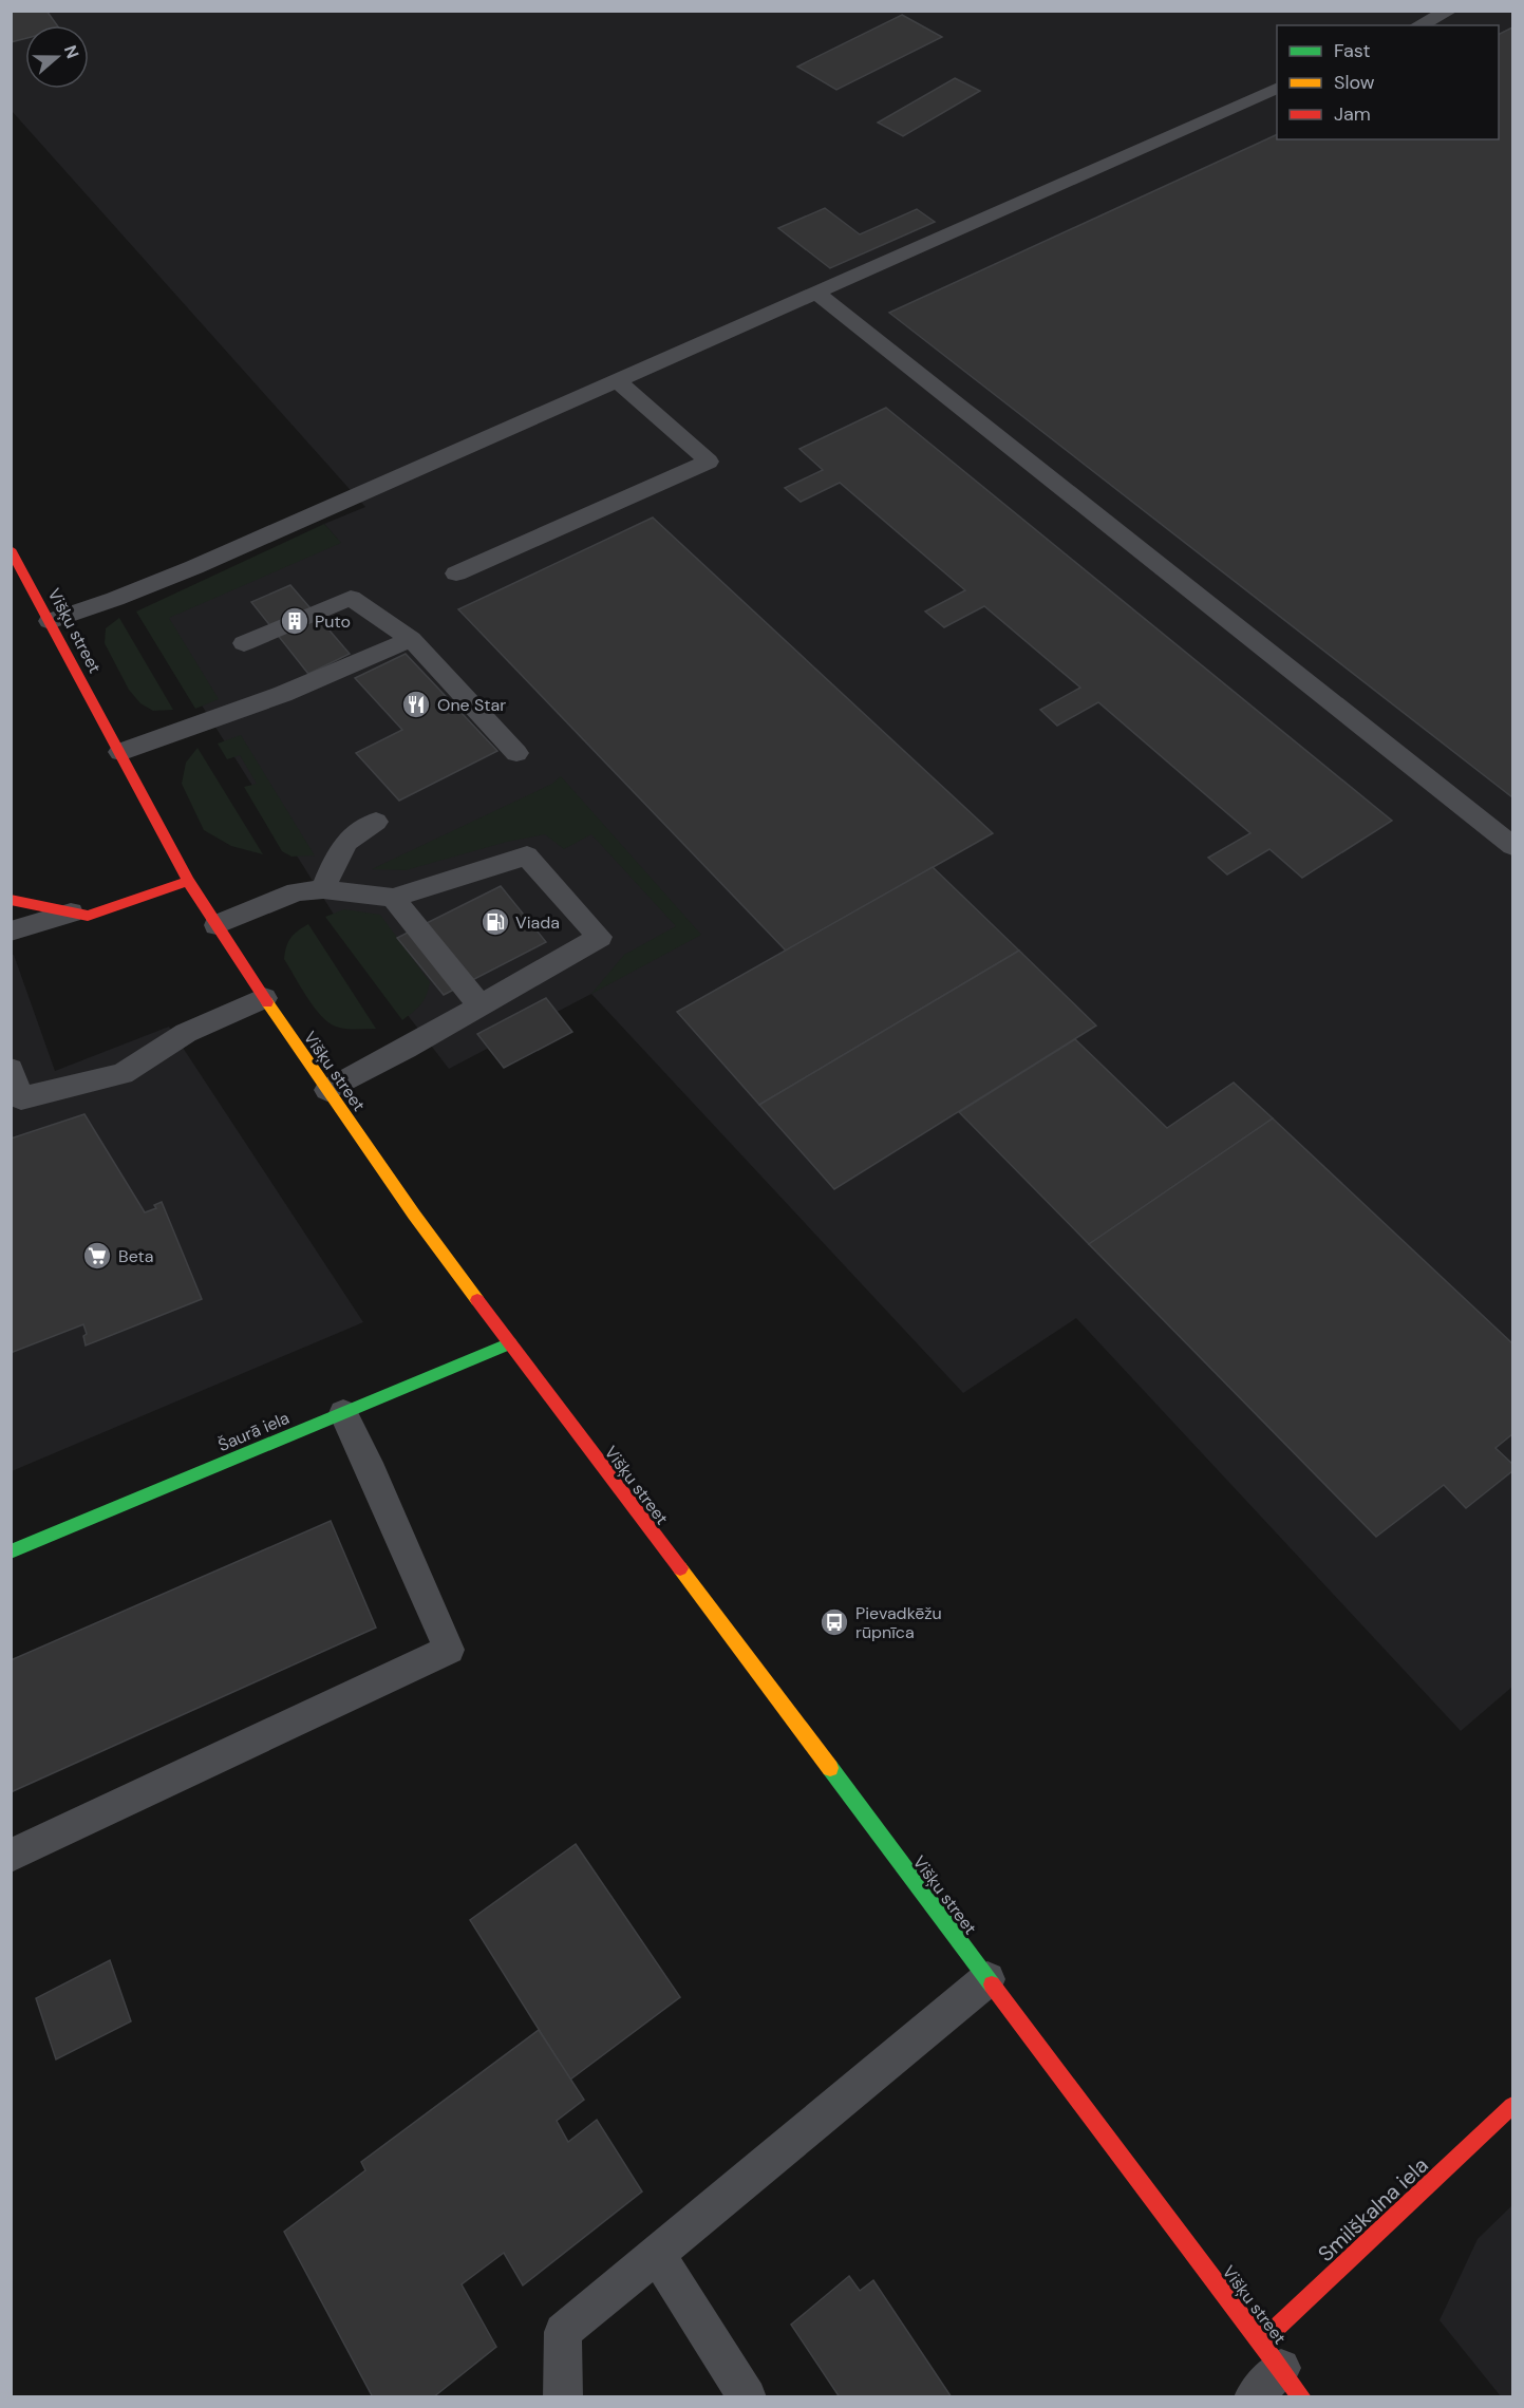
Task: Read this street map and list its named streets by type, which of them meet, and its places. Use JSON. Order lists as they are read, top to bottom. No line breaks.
{"streets":{"street":["Višķu street","Šaurā iela","Smilškalna iela"]},"crossings":[["Višķu street","Šaurā iela"],["Višķu street","Smilškalna iela"]],"places":{"building":["Puto"],"restaurant":["One Star"],"fuel station":["Viada"],"supermarket":["Beta"],"bus stop":["Pievadkēžu rūpnīca"]},"legend":["Fast","Slow","Jam"],"north":"right"}
